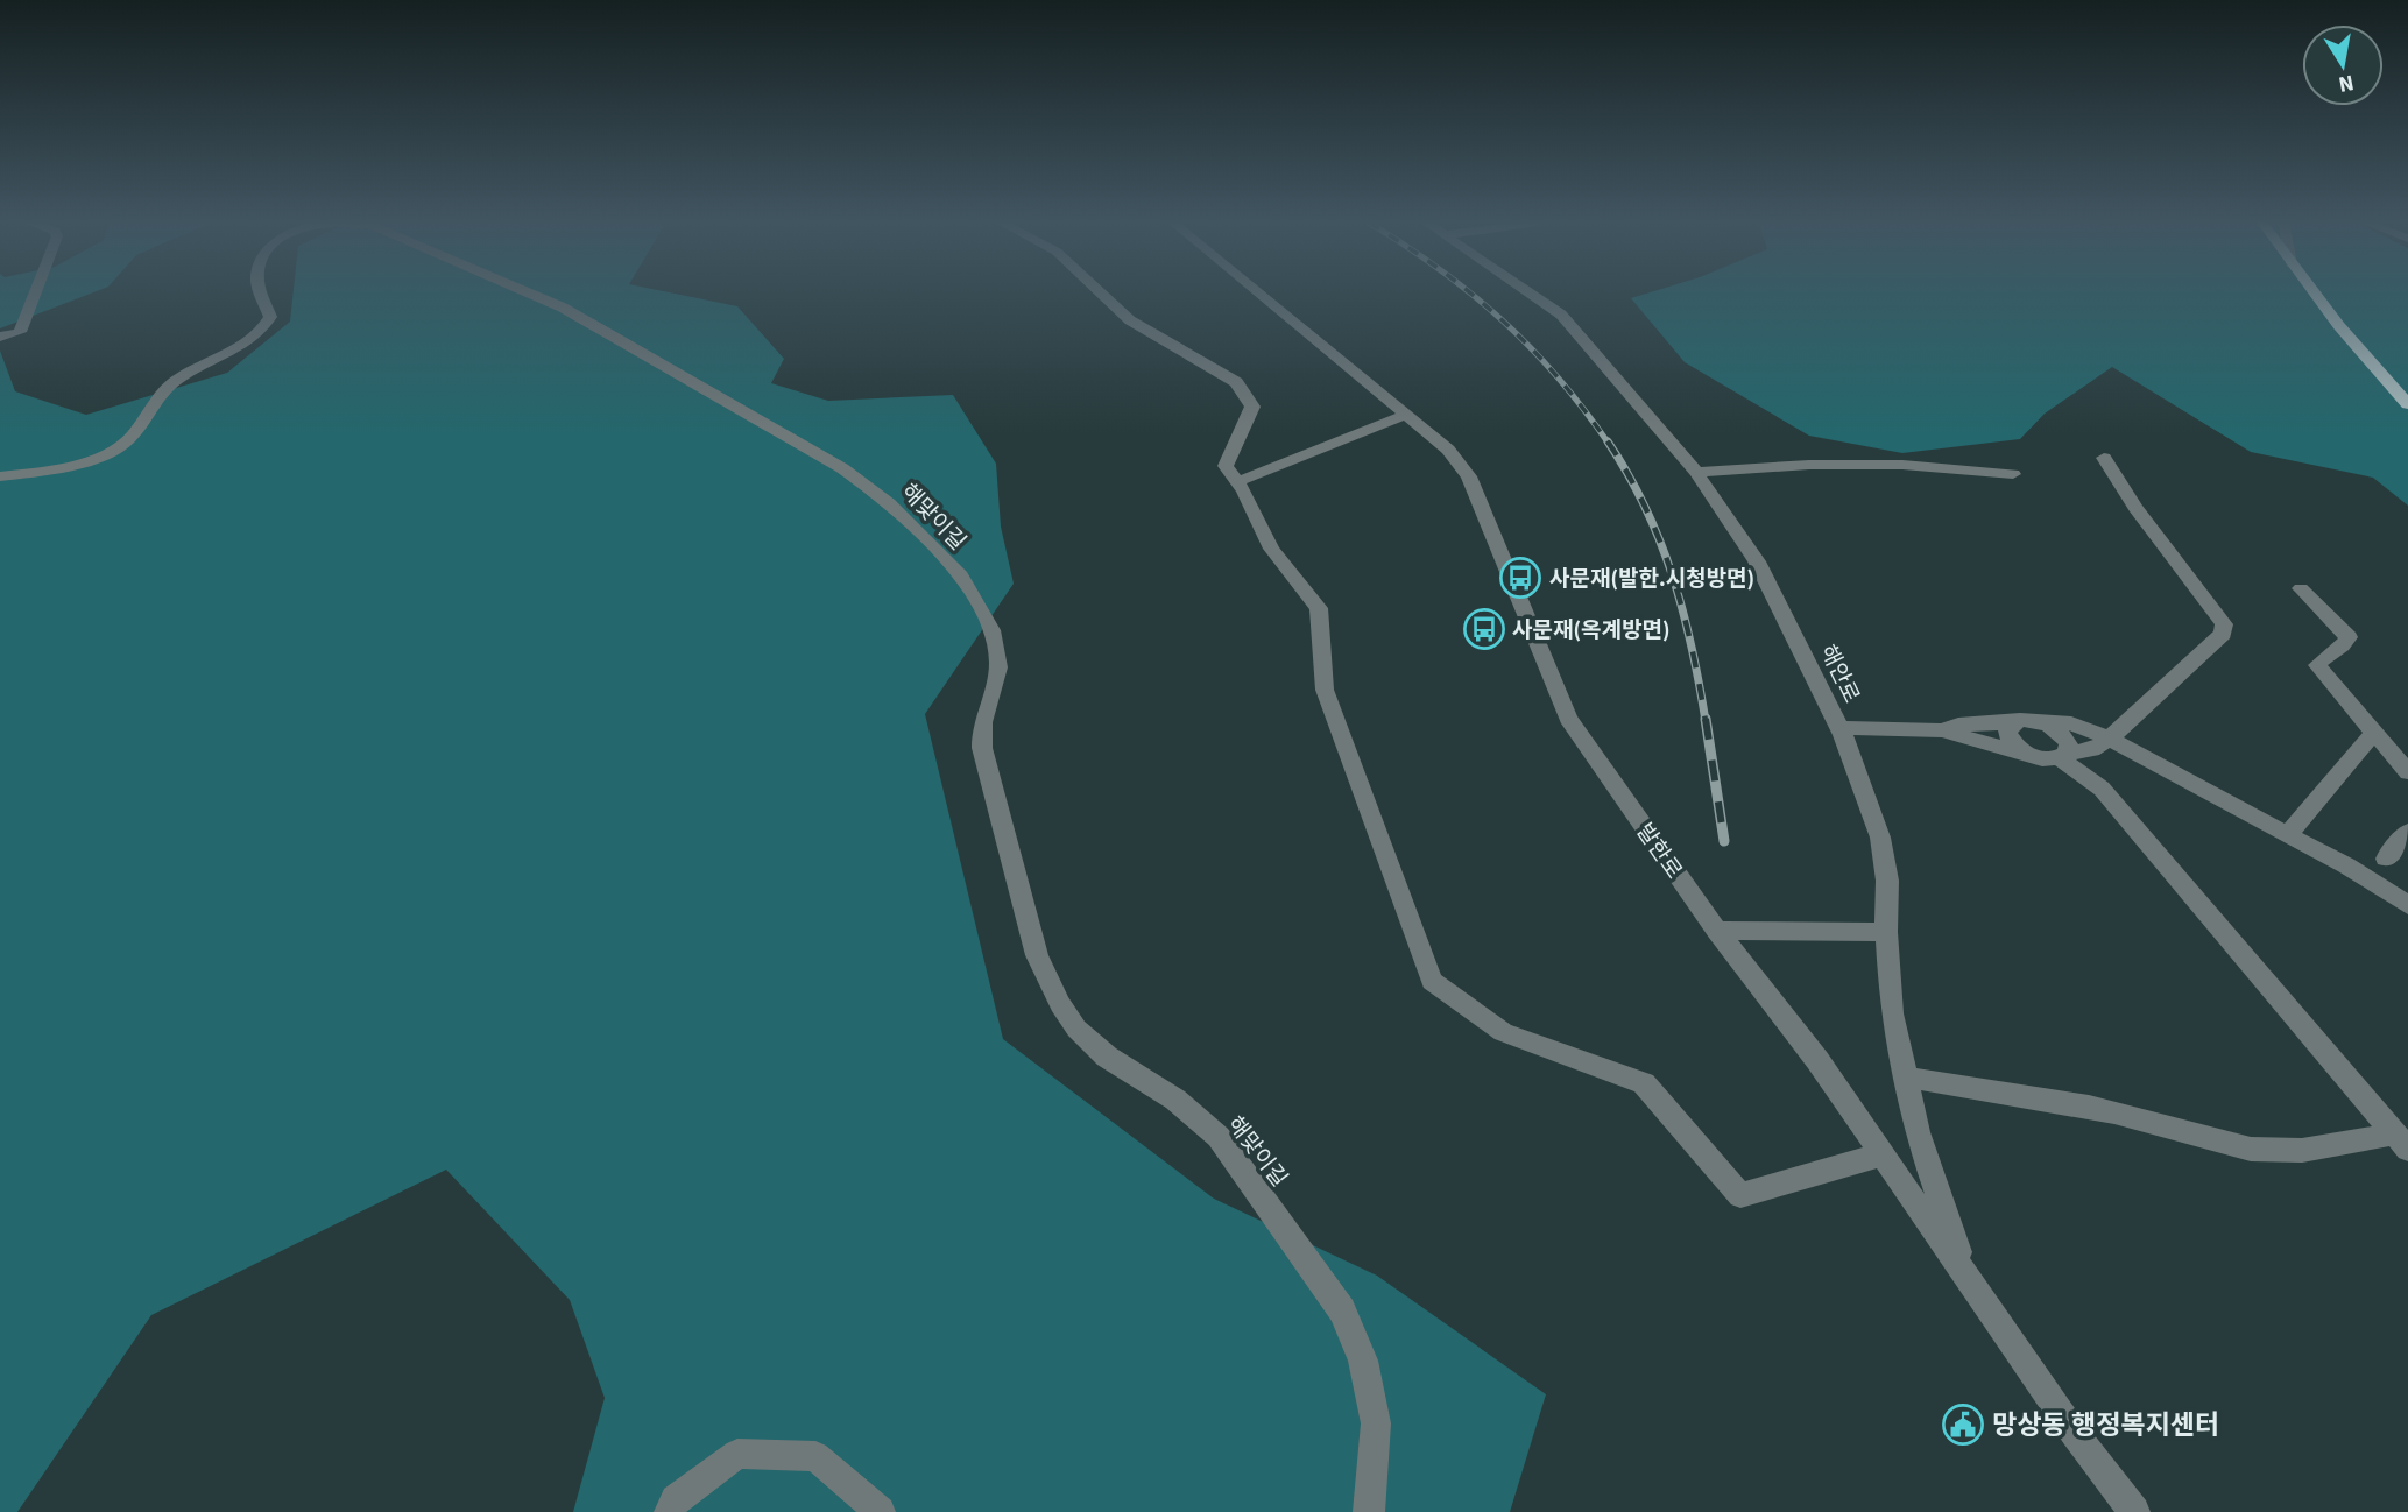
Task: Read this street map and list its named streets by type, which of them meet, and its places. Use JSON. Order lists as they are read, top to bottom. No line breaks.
{"streets":{"street":["해맞이길","해안로","발한로"]},"crossings":[["해안로","발한로"]],"places":{"bus stop":["사문재(발한.시청방면)","사문재(옥계방면)"],"public building":["망상동 행정복지센터"]},"north":"bottom"}
